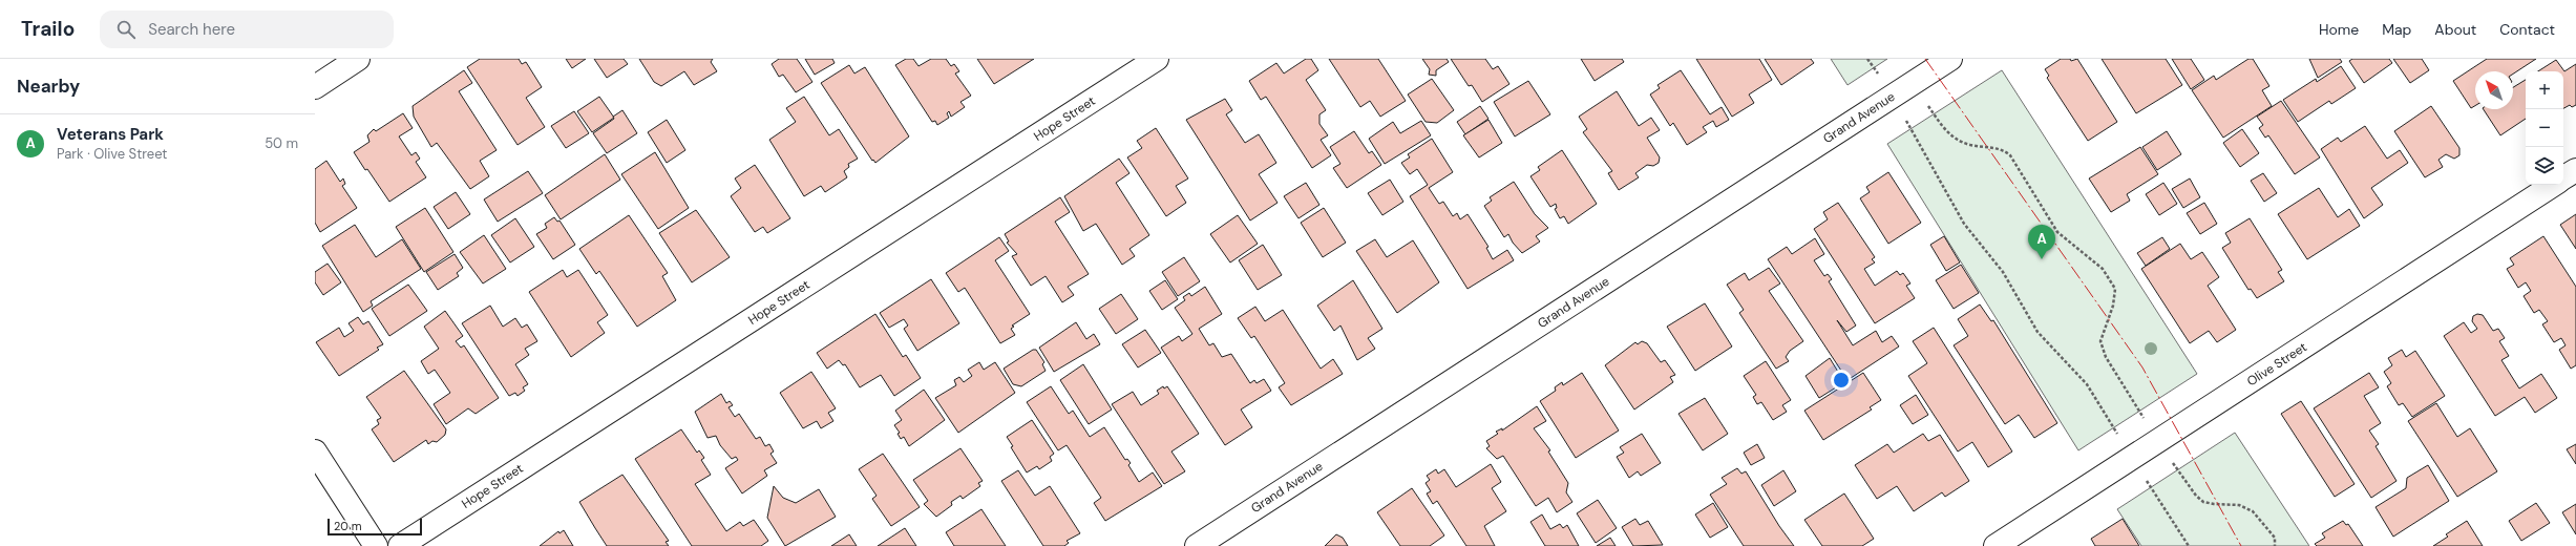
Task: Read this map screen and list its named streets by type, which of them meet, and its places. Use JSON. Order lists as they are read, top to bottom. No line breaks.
{"streets":{"street":["Grand Avenue","Hope Street","Olive Street"]},"scale_bar":"20 m","north":"top left","page":{"header":"Trailo","search":"Search here","nav":["Home","Map","About","Contact"],"heading":"Nearby","map_buttons":["+","−"],"list":[{"mark":"A","name":"Veterans Park","note":"Park · Olive Street","value":"50 m"}],"pins":"A","scale":"20 m"}}
